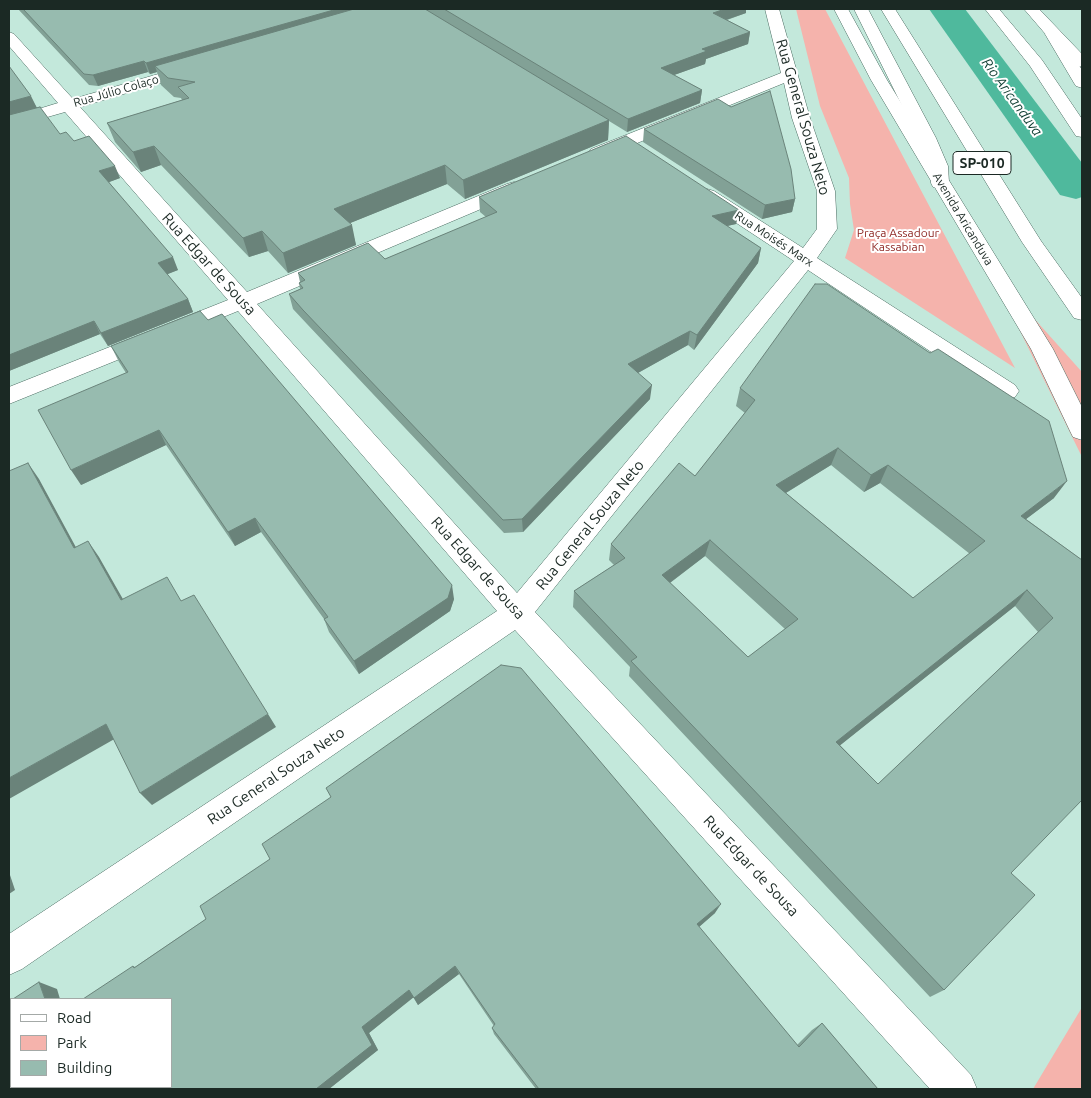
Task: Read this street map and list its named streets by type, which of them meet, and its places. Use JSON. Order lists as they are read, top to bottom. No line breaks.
{"streets":{"main road":["Rua Júlio Colaço","Rua General Souza Neto","SP-010","Avenida Aricanduva","Rua Moisés Marx","Rua Edgar de Sousa"]},"crossings":[["Rua Júlio Colaço","Rua Edgar de Sousa"],["Rua General Souza Neto","Rua Moisés Marx"],["Rua General Souza Neto","Rua Edgar de Sousa"]],"water":["Rio Aricanduva"],"parks":["Praça Assadour Kassabian"],"legend":["Road","Park","Building"]}
